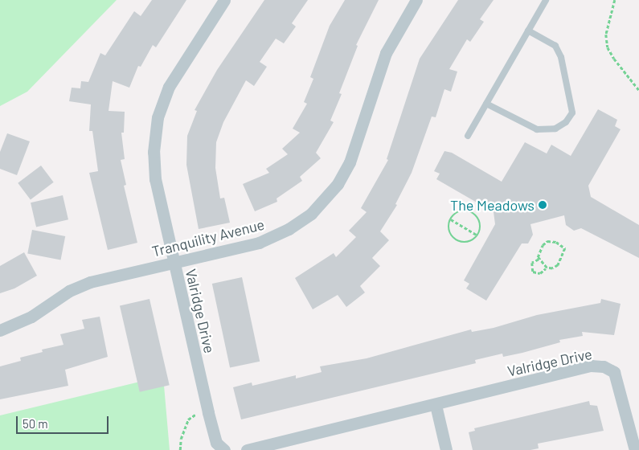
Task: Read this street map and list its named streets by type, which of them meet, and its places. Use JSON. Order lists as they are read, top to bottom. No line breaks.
{"streets":{"street":["Tranquility Avenue","Valridge Drive"]},"crossings":[["Tranquility Avenue","Valridge Drive"]],"places":["The Meadows"],"scale_bar":"50 m"}
